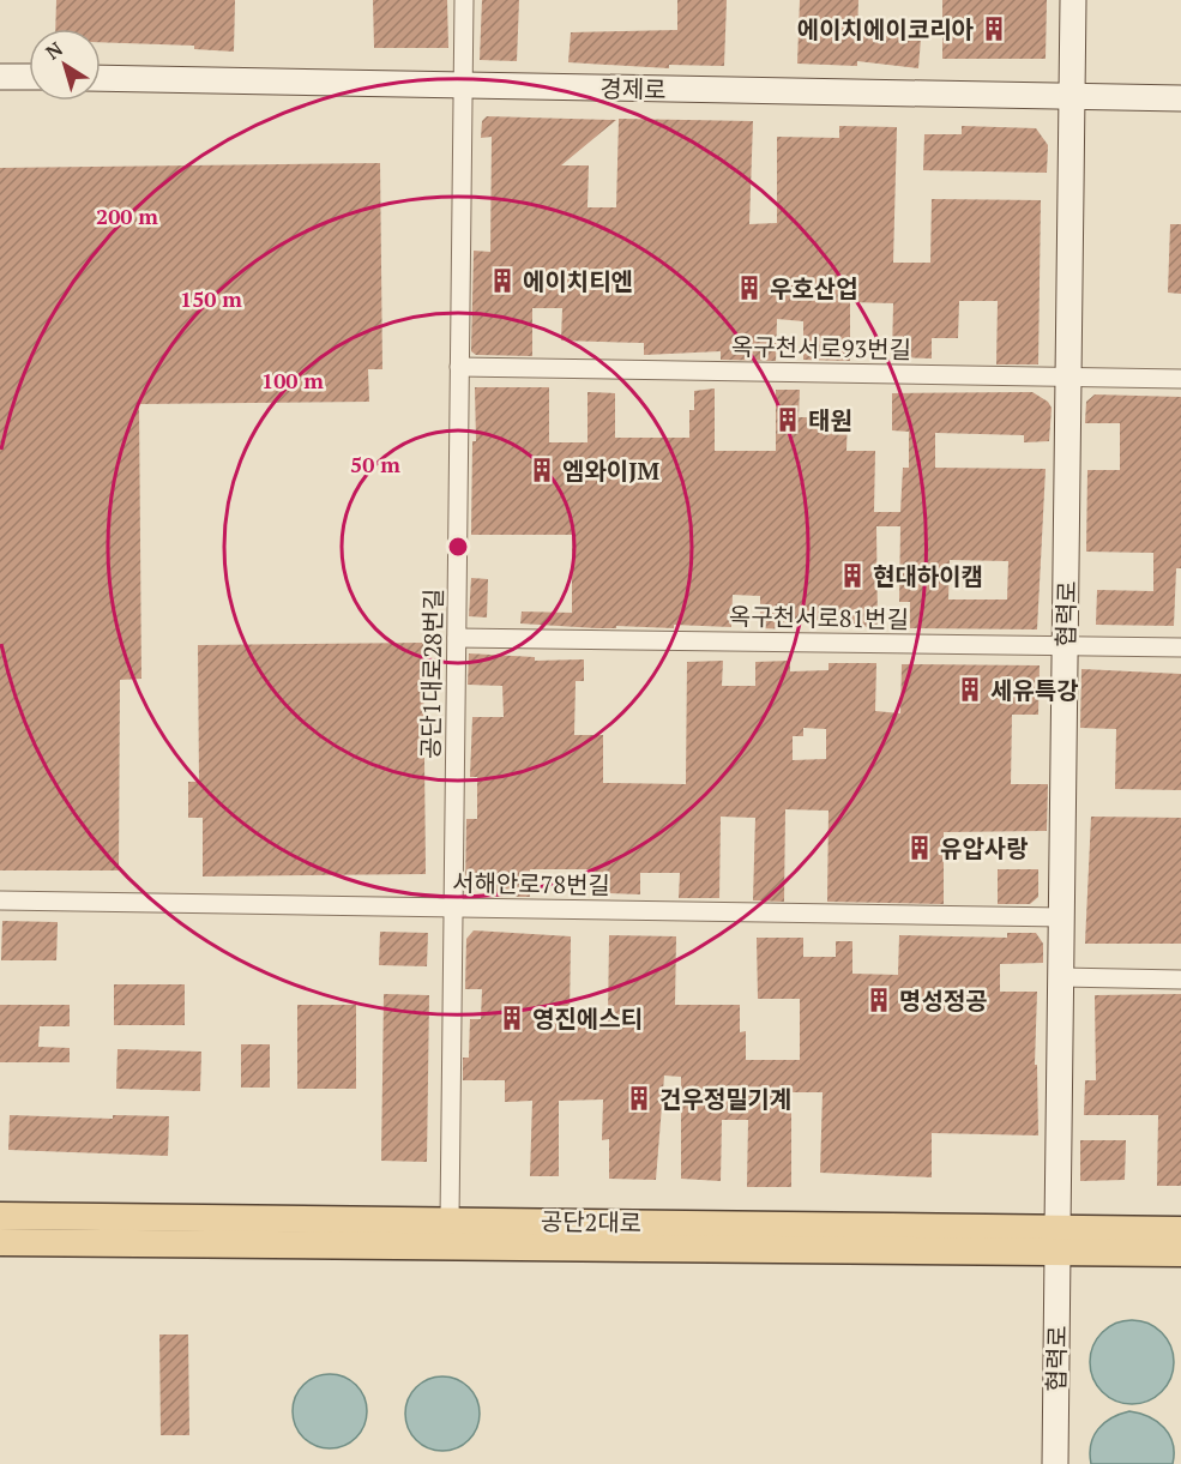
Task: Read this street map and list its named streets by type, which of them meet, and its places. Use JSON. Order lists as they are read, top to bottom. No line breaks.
{"streets":{"main road":["공단2대로"],"street":["경제로","옥구천서로93번길","협력로","옥구천서로81번길","공단1대로28번길","서해안로78번길"]},"crossings":[["경제로","협력로"],["경제로","공단1대로28번길"],["옥구천서로93번길","협력로"],["옥구천서로93번길","공단1대로28번길"],["협력로","옥구천서로81번길"],["협력로","서해안로78번길"],["협력로","공단2대로"],["옥구천서로81번길","공단1대로28번길"],["공단1대로28번길","서해안로78번길"],["공단1대로28번길","공단2대로"]],"places":{"building":["에이치에이코리아","에이치티엔","우호산업","태원","엠와이JM","현대하이캠","세유특강","유압사랑","명성정공","영진에스티","건우정밀기계"]},"north":"top left","rings":["200 m","150 m","100 m","50 m"]}
